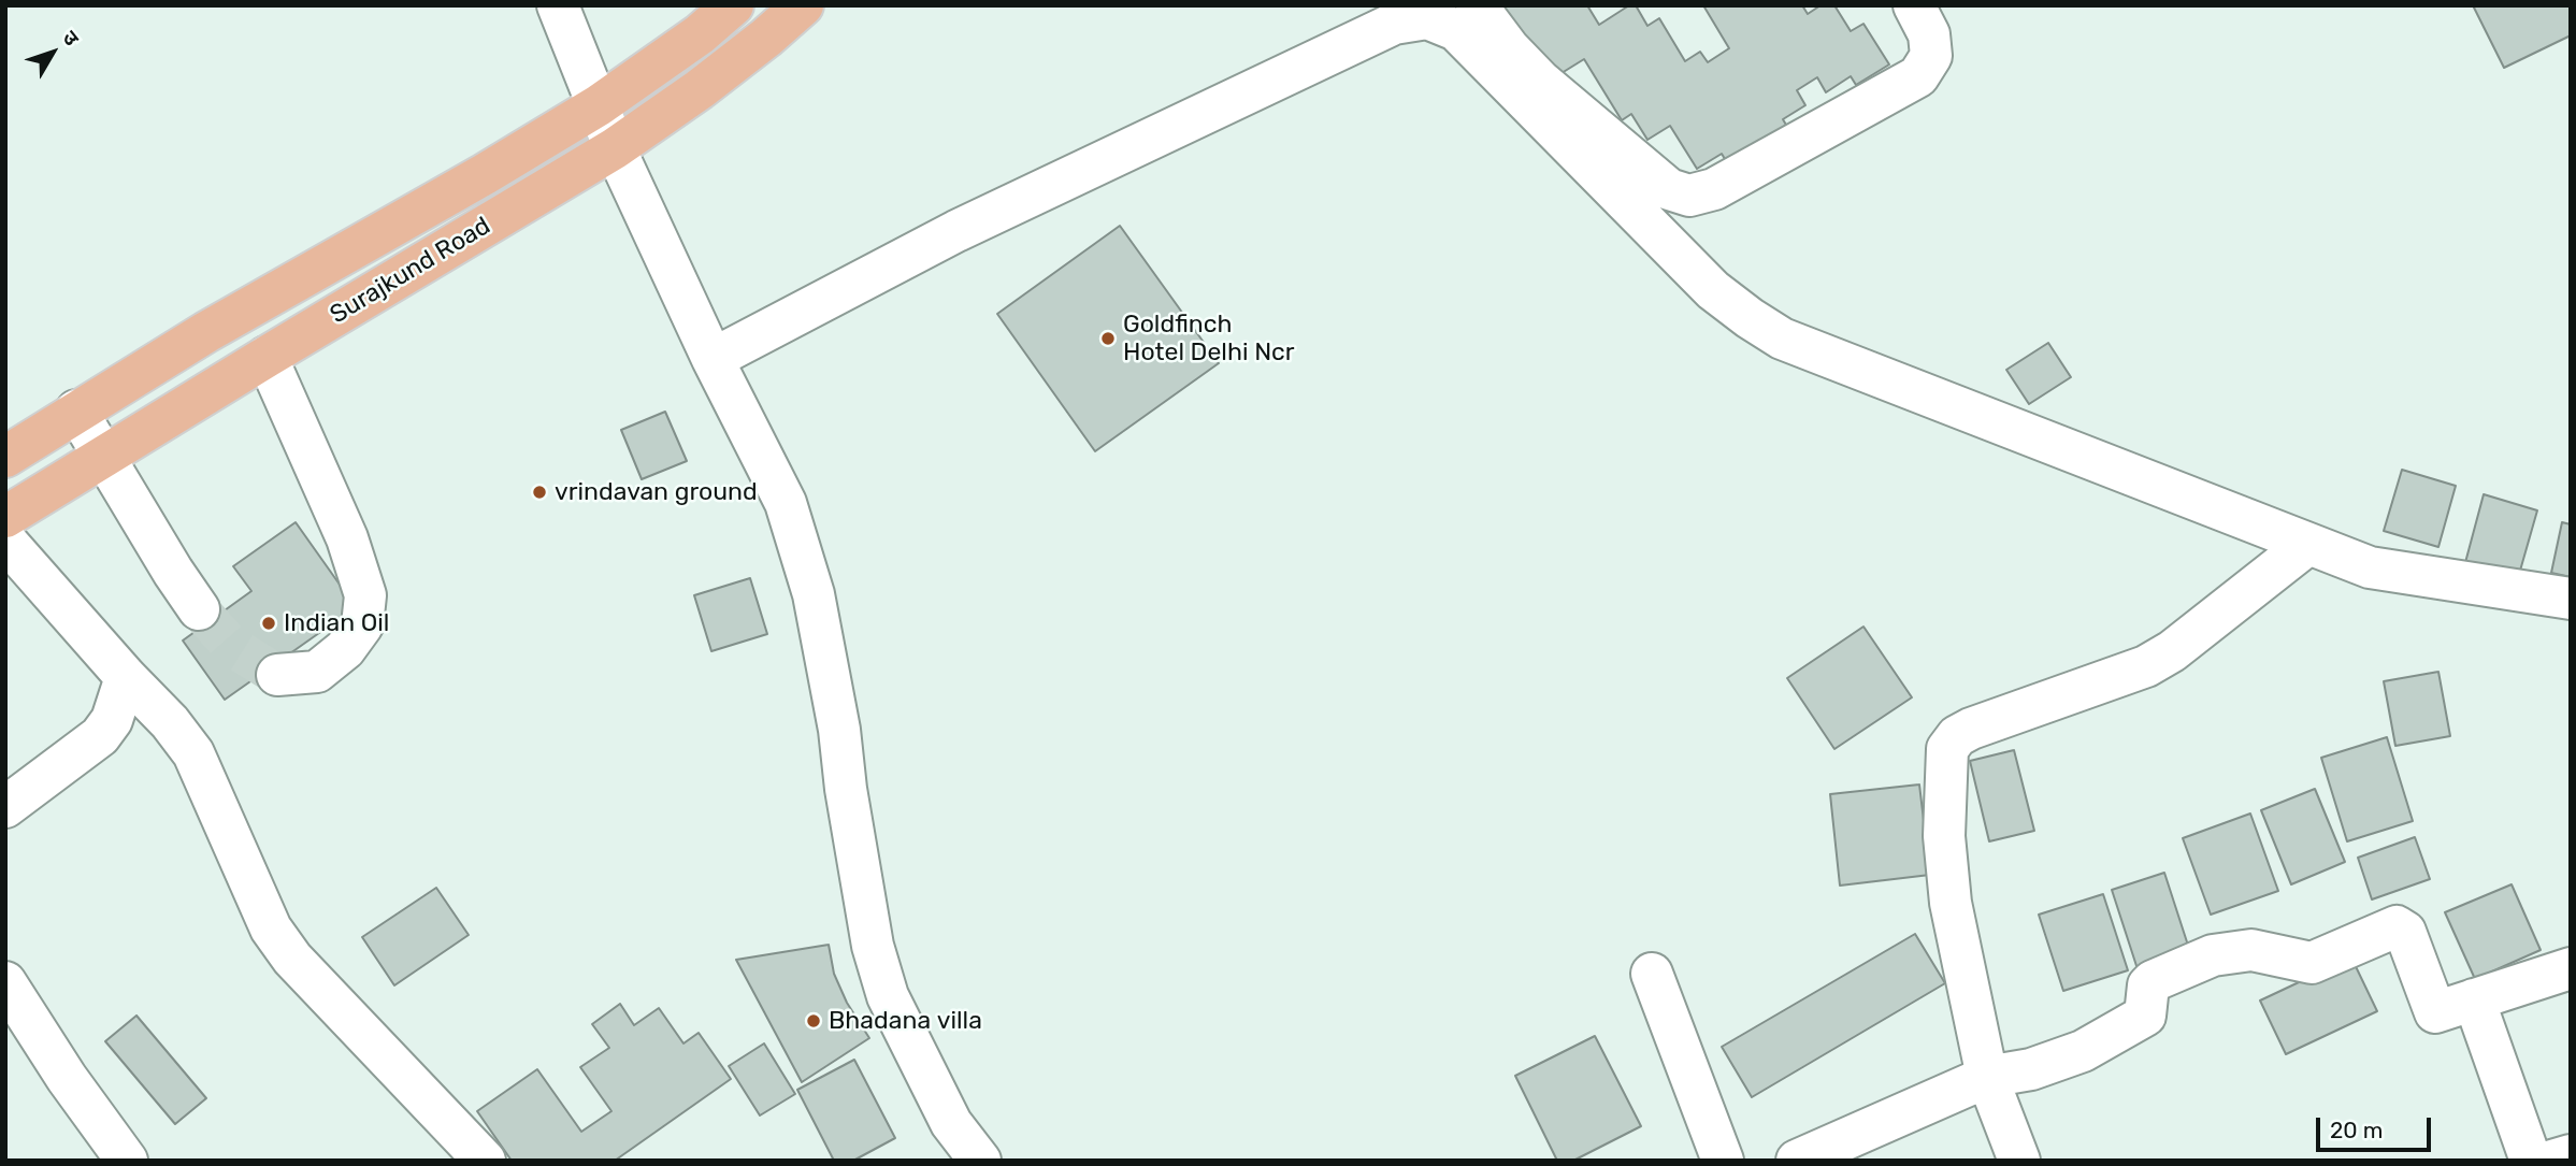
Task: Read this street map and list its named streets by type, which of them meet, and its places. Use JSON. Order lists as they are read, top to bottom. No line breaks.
{"streets":{"main road":["Surajkund Road"]},"places":["Goldfinch Hotel Delhi Ncr","vrindavan ground","Indian Oil","Bhadana villa"],"scale_bar":"20 m","north":"top right"}
